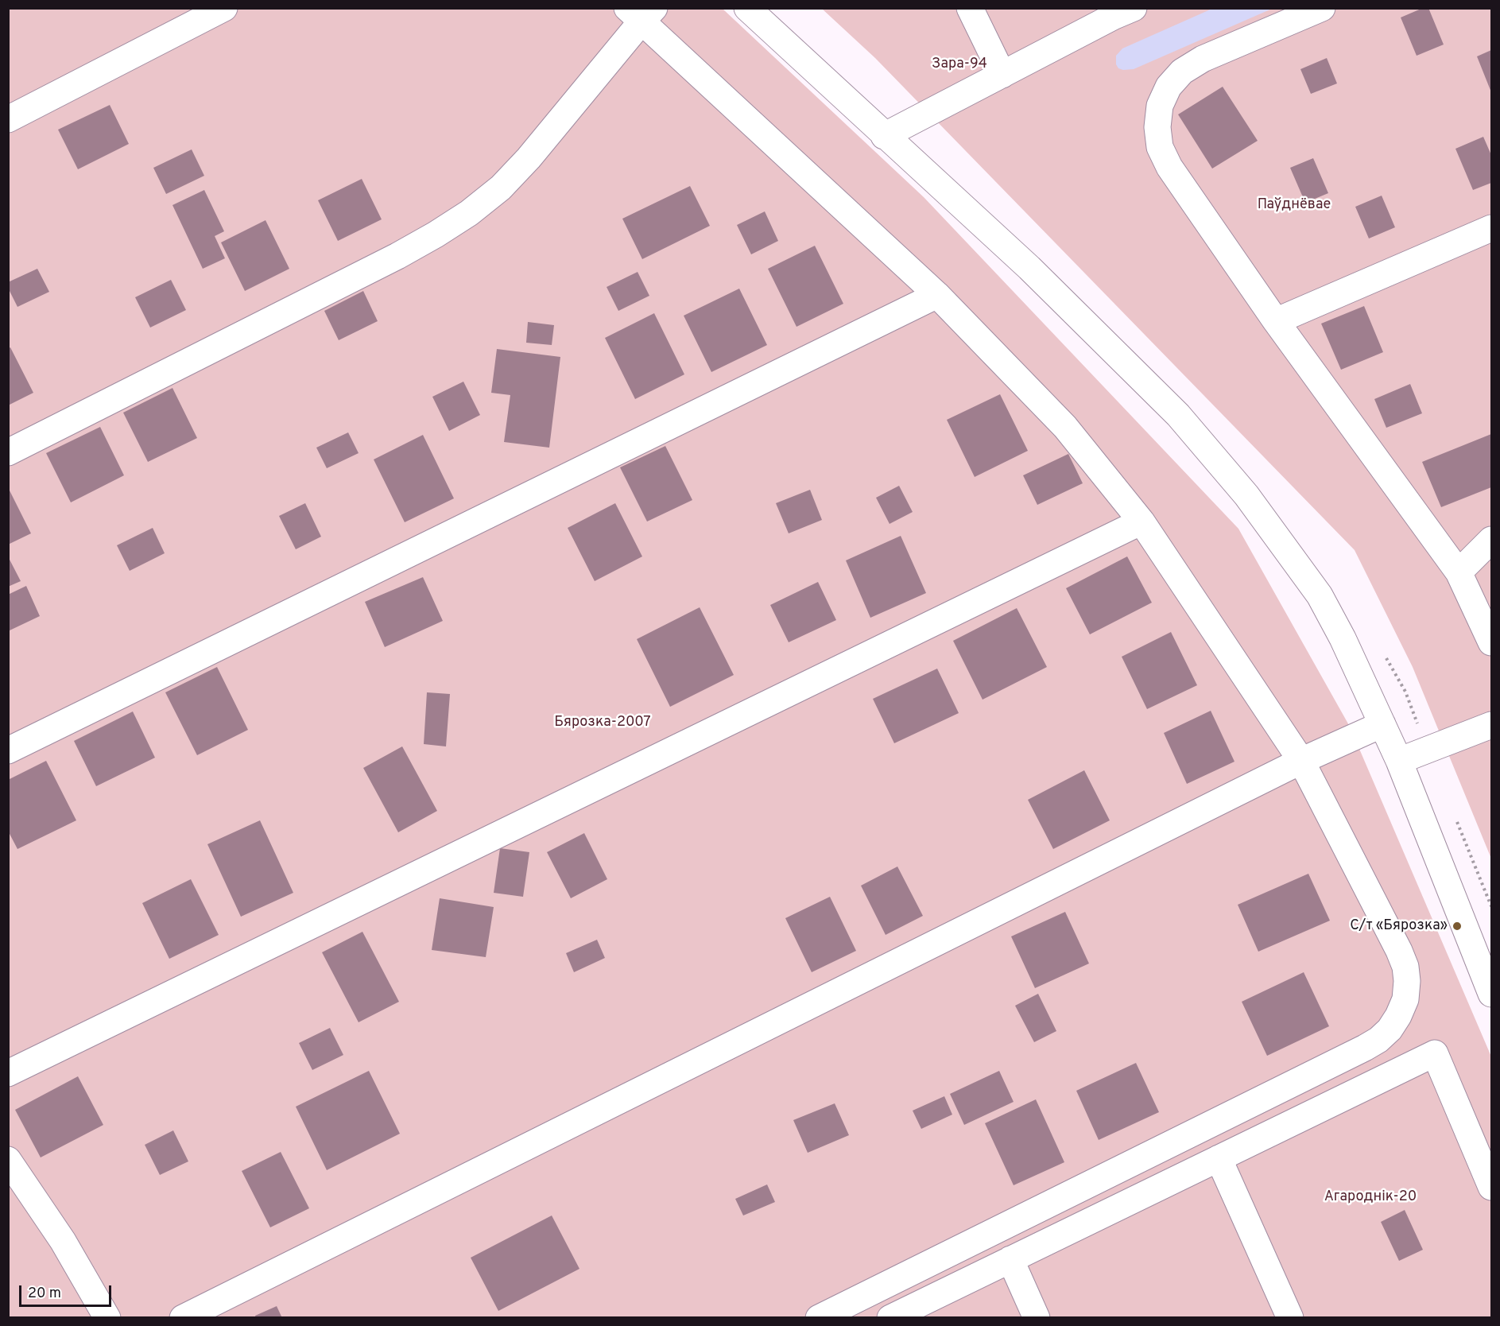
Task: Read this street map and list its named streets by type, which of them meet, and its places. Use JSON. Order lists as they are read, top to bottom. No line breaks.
{"parks":["Зара-94","Паўднёвае","Бярозка-2007","Агароднік-20"],"places":["С/т «Бярозка»"],"scale_bar":"20 m"}
